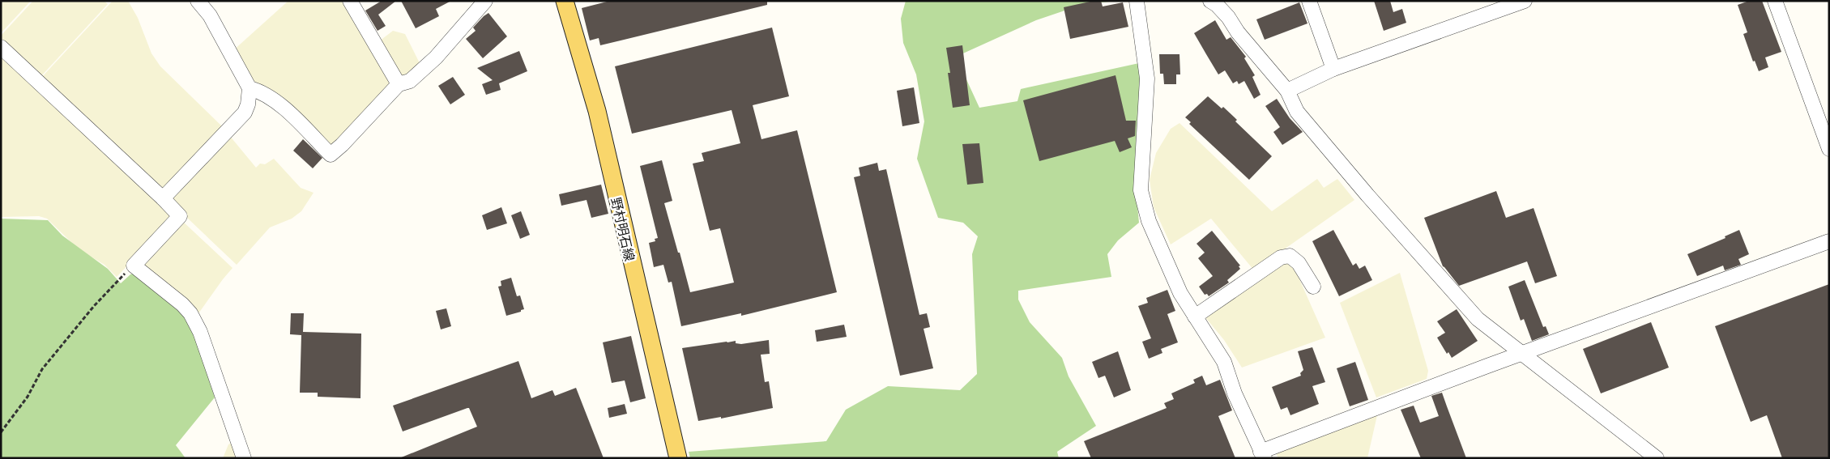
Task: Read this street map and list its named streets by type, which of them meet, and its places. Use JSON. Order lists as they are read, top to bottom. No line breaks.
{"streets":{"main road":["野村明石線"]}}
